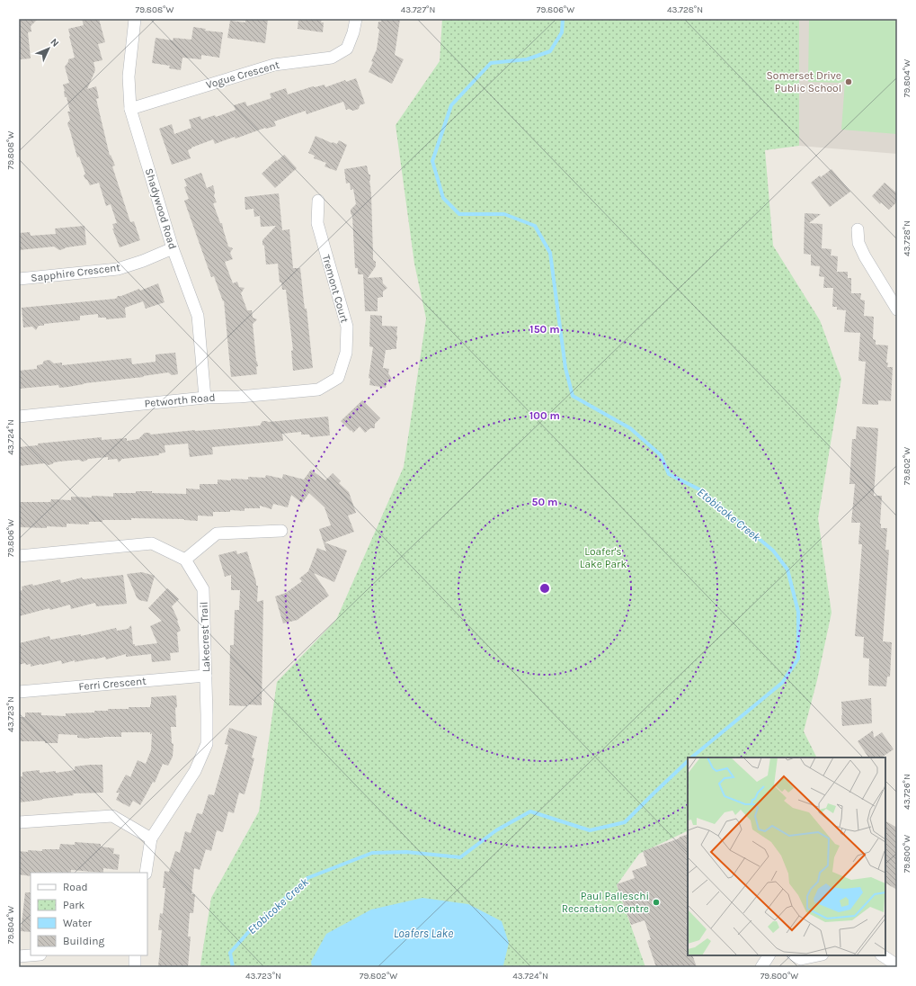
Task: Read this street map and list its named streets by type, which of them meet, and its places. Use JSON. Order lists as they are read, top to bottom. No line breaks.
{"streets":{"street":["Vogue Crescent","Shadywood Road","Sapphire Crescent","Tremont Court","Petworth Road","Lakecrest Trail","Ferri Crescent"]},"crossings":[["Vogue Crescent","Shadywood Road"],["Shadywood Road","Sapphire Crescent"],["Shadywood Road","Petworth Road"],["Tremont Court","Petworth Road"],["Lakecrest Trail","Ferri Crescent"]],"water":["Etobicoke Creek","Loafers Lake"],"parks":["Loafer's Lake Park"],"places":["Somerset Drive Public School","Paul Palleschi Recreation Centre"],"legend":["Road","Park","Water","Building"],"north":"top right","coordinates":["79.808°W","43.727°N","79.806°W","43.728°N","79.804°W","43.724°N","79.802°W","43.723°N","43.726°N","79.800°W"],"rings":["150 m","100 m","50 m"]}
